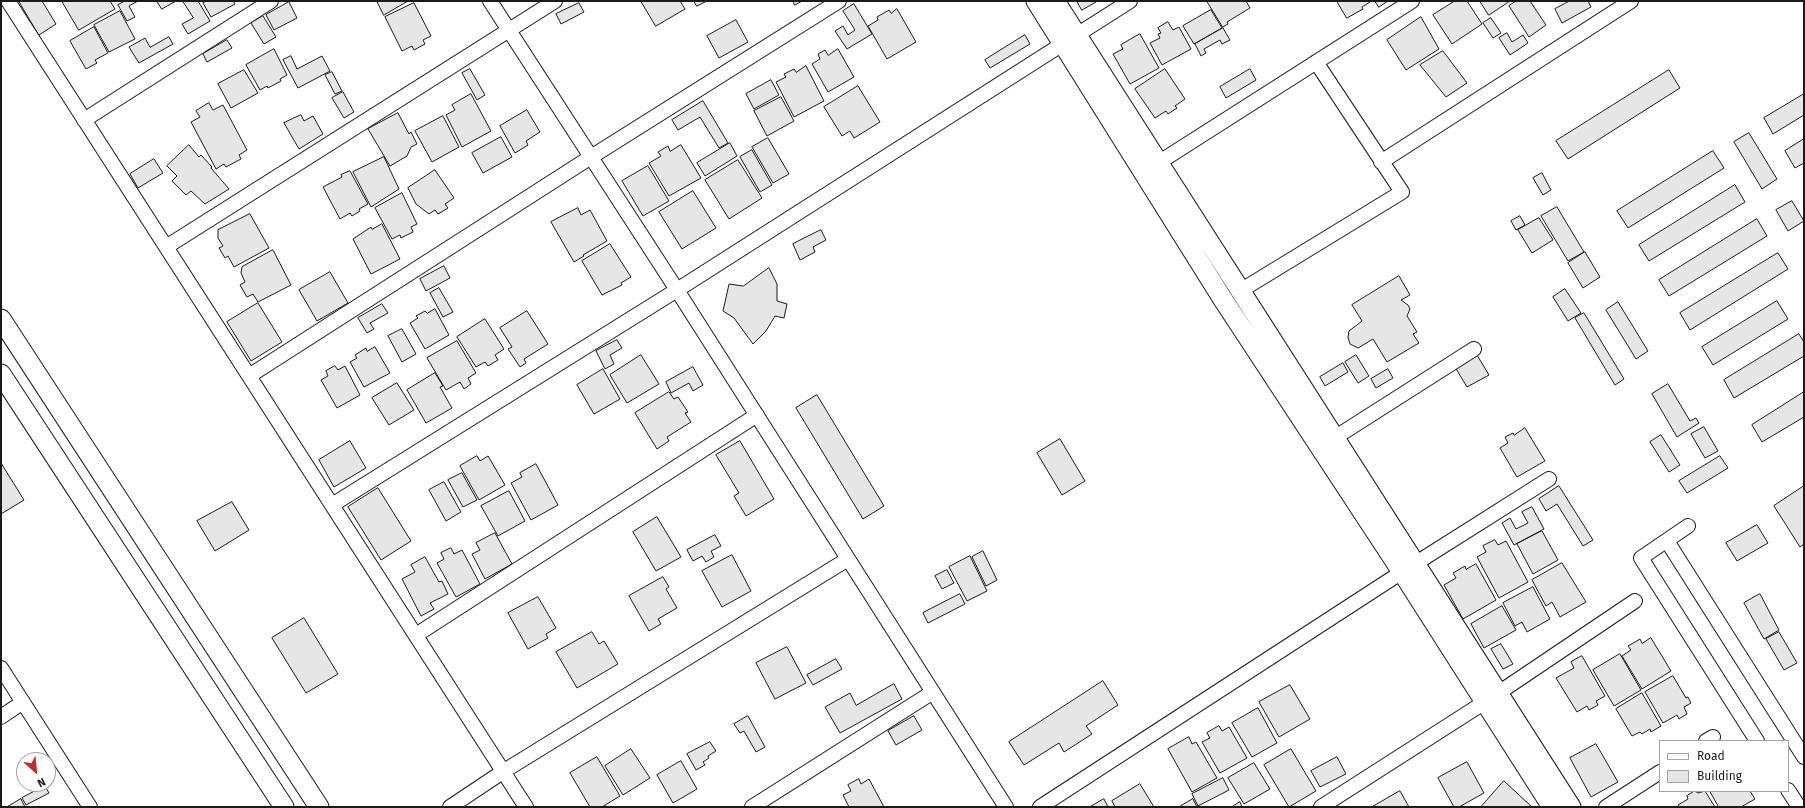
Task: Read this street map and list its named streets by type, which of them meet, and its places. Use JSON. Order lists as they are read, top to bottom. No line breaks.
{"legend":["Road","Building"],"north":"bottom right"}
